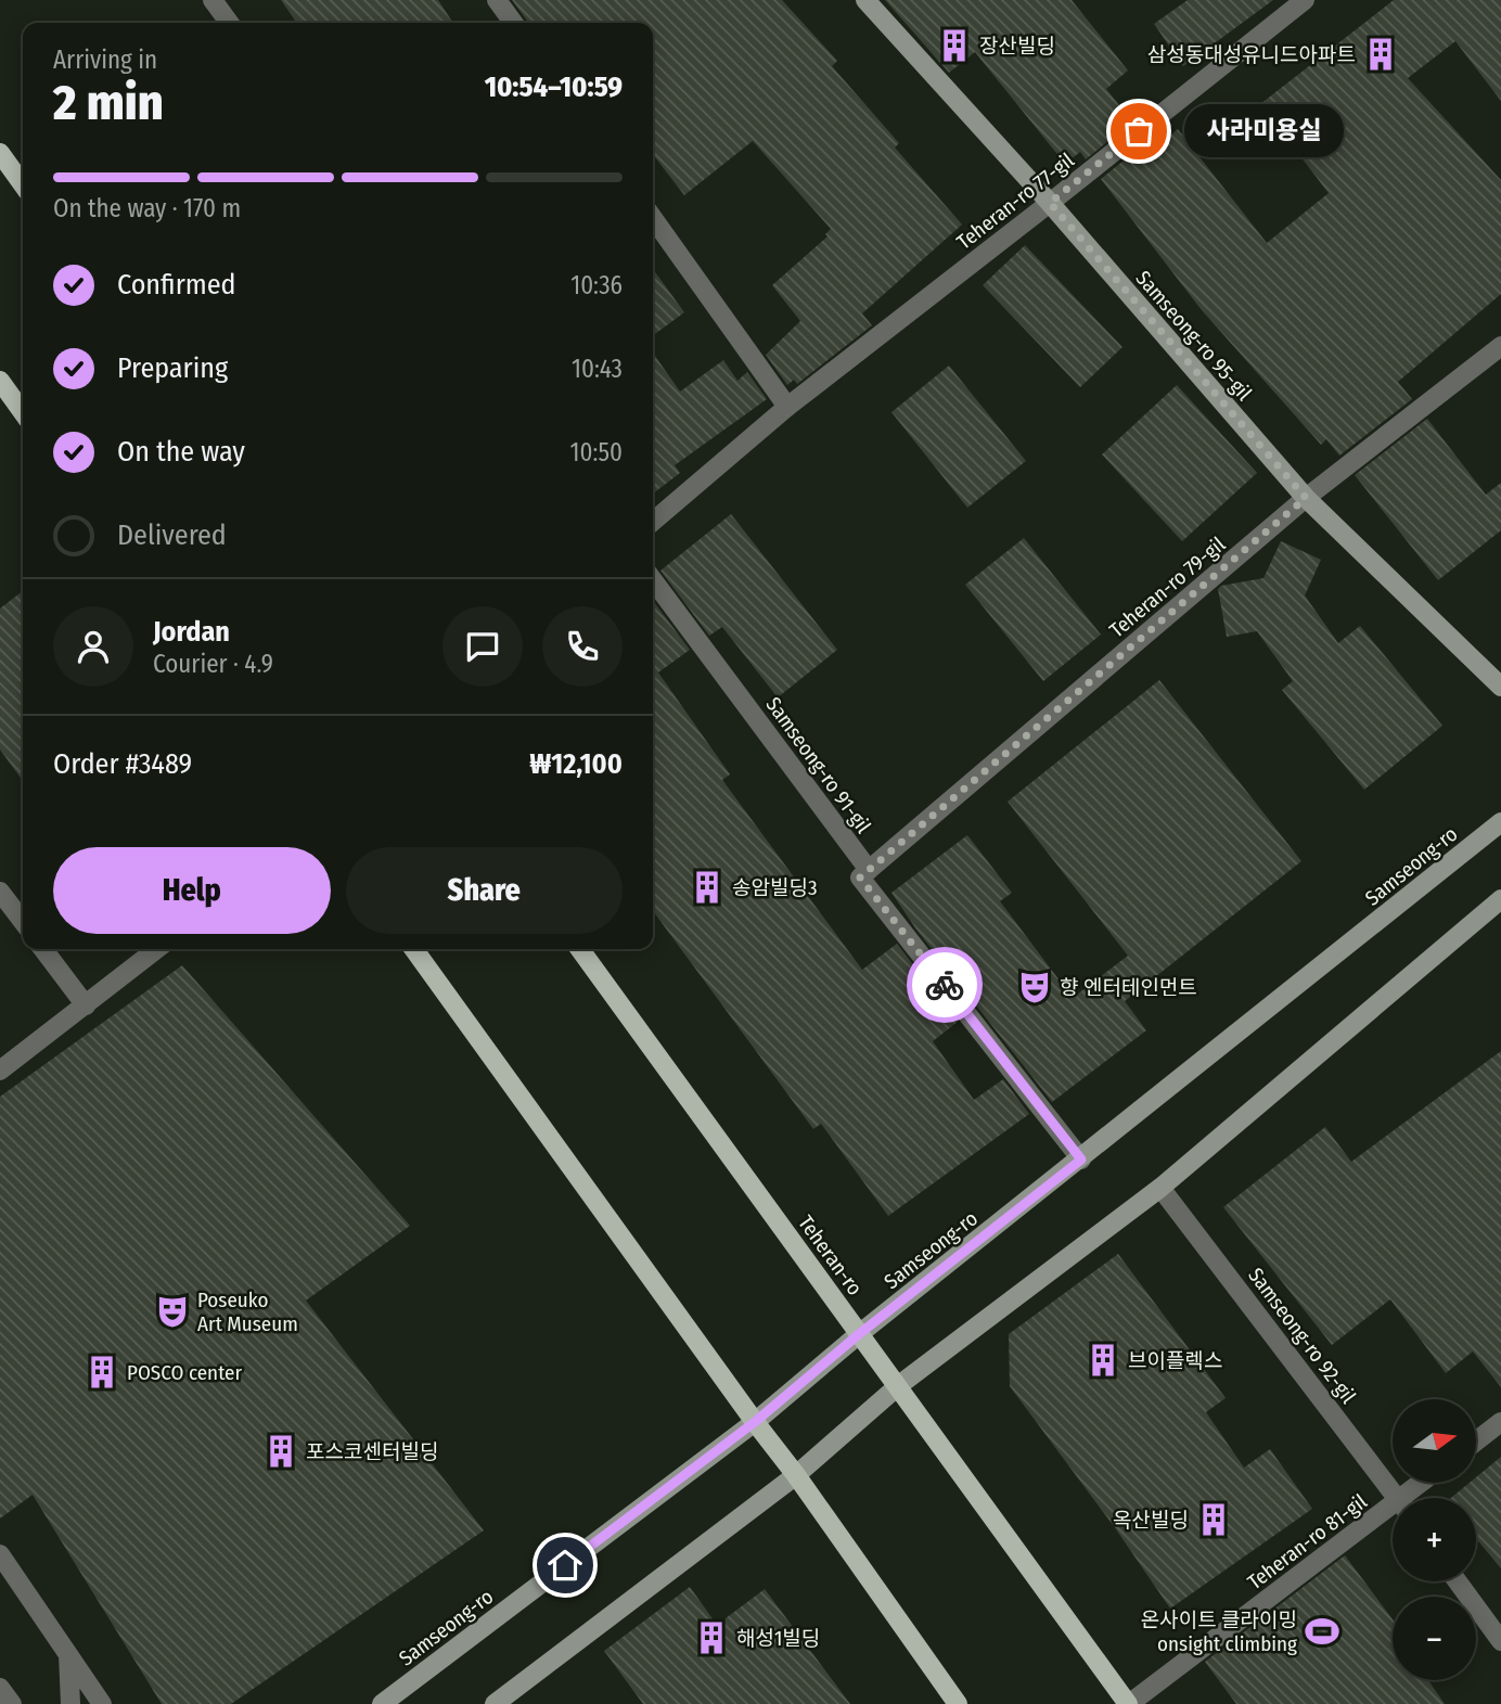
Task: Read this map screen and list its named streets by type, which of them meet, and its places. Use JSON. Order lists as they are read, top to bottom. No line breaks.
{"streets":{"main road":["Samseong-ro 95-gil","Samseong-ro","Teheran-ro"],"street":["Teheran-ro 77-gil","Teheran-ro 79-gil","Samseong-ro 91-gil","Samseong-ro 92-gil","Teheran-ro 81-gil"]},"crossings":[["Teheran-ro 77-gil","Samseong-ro 95-gil"],["Samseong-ro 95-gil","Teheran-ro 79-gil"],["Teheran-ro 79-gil","Samseong-ro 91-gil"],["Samseong-ro 91-gil","Samseong-ro"],["Samseong-ro","Teheran-ro"],["Teheran-ro","Teheran-ro 81-gil"]],"places":{"building":["장산빌딩","삼성동대성유니드아파트","송암빌딩3","브이플렉스","POSCO center","포스코센터빌딩","옥산빌딩","해성1빌딩"],"other":["사라미용실"],"theatre":["향 엔터테인먼트","Poseuko Art Museum"],"sports":["온사이트 클라이밍 onsight climbing"]},"north":"right","page":{"heading":["2 min","Arriving in","10:54–10:59"],"panel":["Jordan","Courier · 4.9","Order #3489","₩12,100"],"bubble":"사라미용실","bar":"On the way · 170 m","list":[["Confirmed","10:36"],["Preparing","10:43"],["On the way","10:50"],"Delivered"],"buttons":["Help","Share"],"map_buttons":["+","−"]}}
